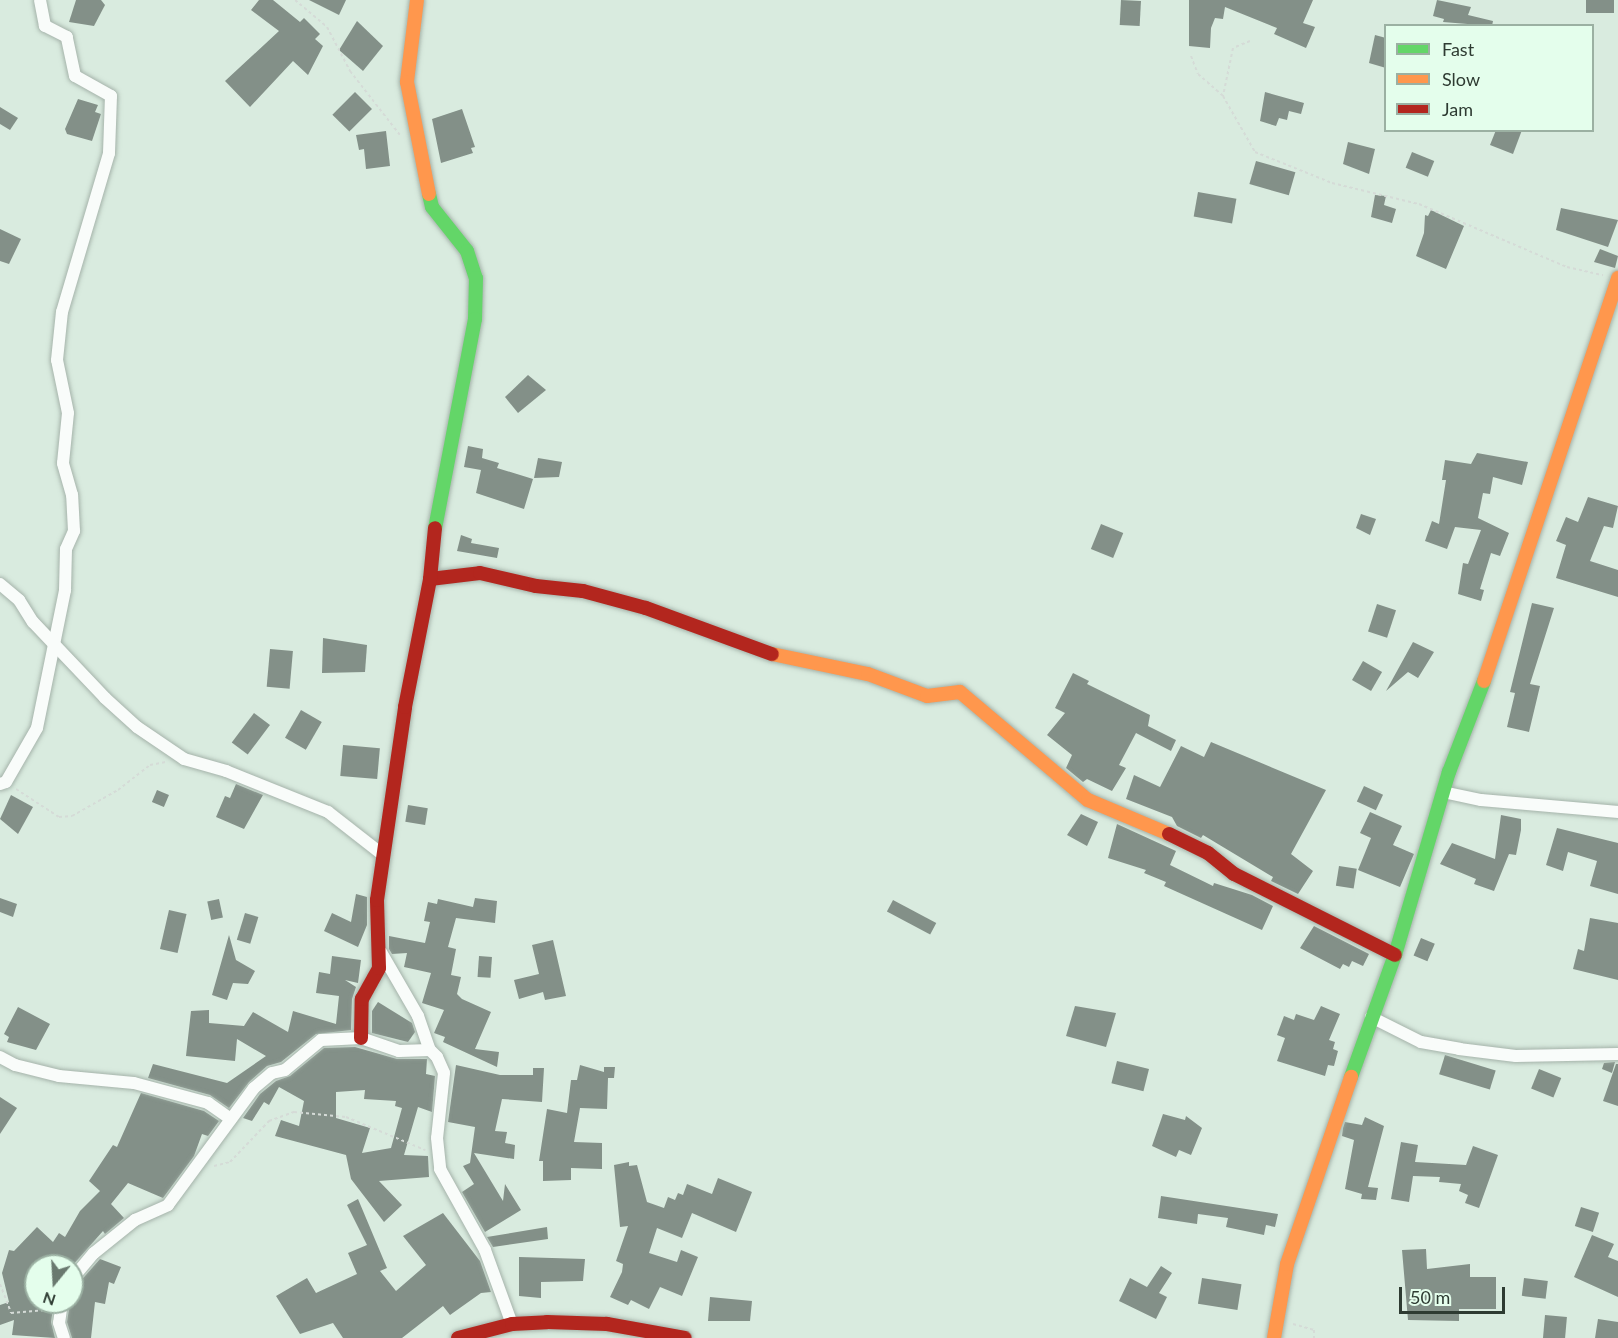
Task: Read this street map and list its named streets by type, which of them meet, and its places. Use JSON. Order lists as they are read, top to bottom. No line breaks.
{"legend":["Fast","Slow","Jam"],"scale_bar":"50 m","north":"bottom"}
